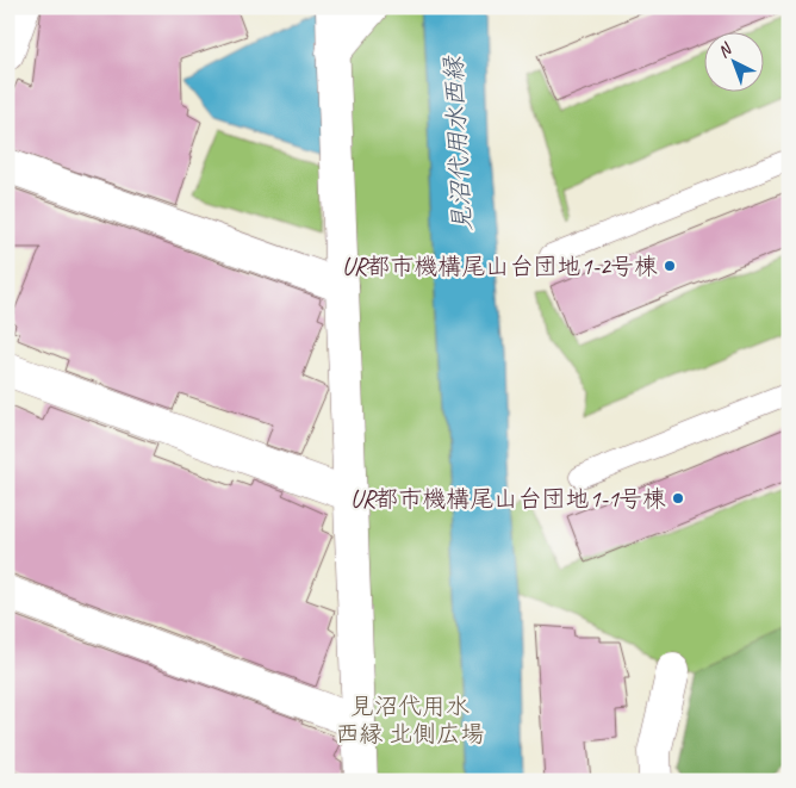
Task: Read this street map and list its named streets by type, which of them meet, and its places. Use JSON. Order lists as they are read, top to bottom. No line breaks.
{"water":["見沼代用水西縁"],"parks":["見沼代用水 西縁 北側広場"],"places":["UR都市機構尾山台団地1-2号棟","UR都市機構尾山台団地1-1号棟"],"north":"top left"}
